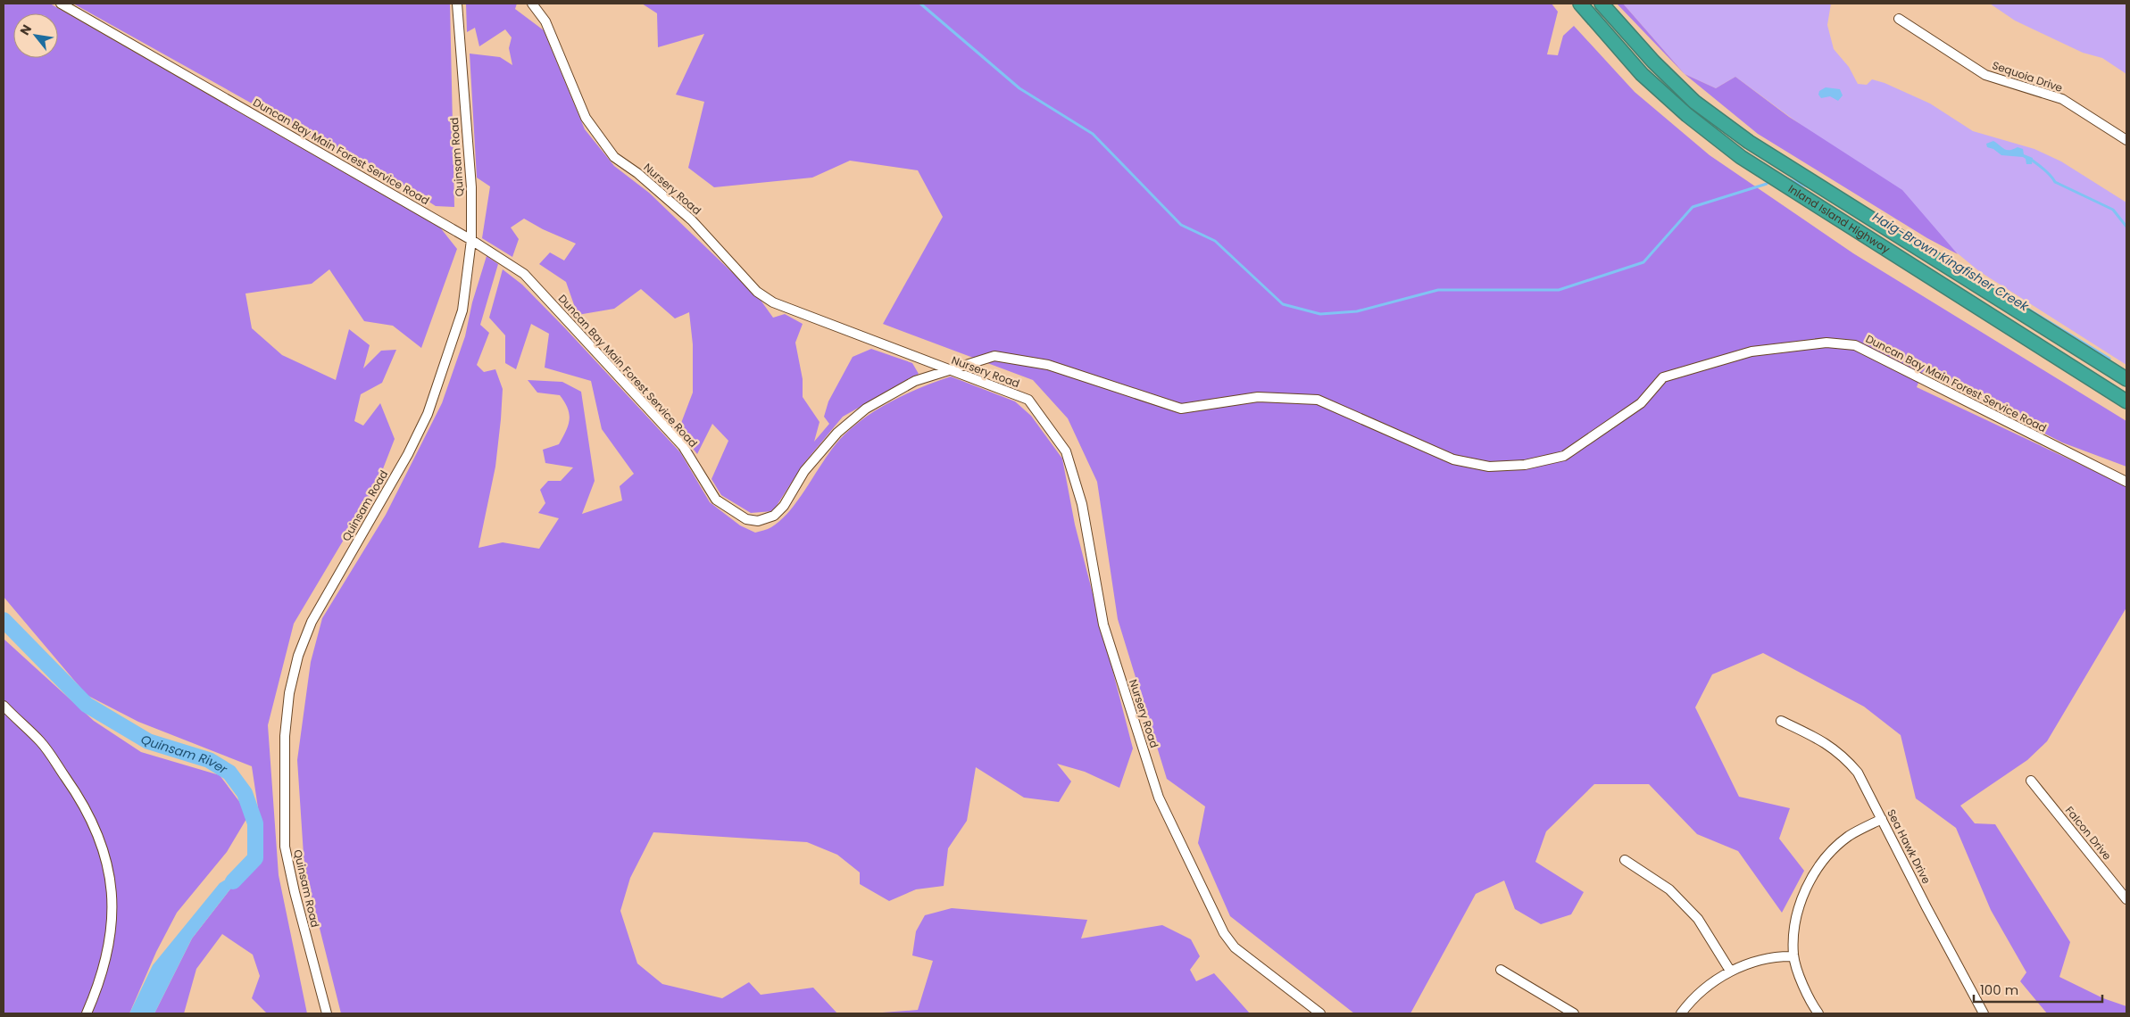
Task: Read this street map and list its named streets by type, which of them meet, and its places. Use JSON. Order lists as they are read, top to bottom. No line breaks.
{"streets":{"highway":["Inland Island Highway"],"street":["Sequoia Drive","Duncan Bay Main Forest Service Road","Quinsam Road","Nursery Road","Falcon Drive","Sea Hawk Drive"]},"crossings":[["Duncan Bay Main Forest Service Road","Quinsam Road"],["Duncan Bay Main Forest Service Road","Nursery Road"]],"water":["Haig-Brown Kingfisher Creek","Quinsam River"],"scale_bar":"100 m","north":"top left"}
